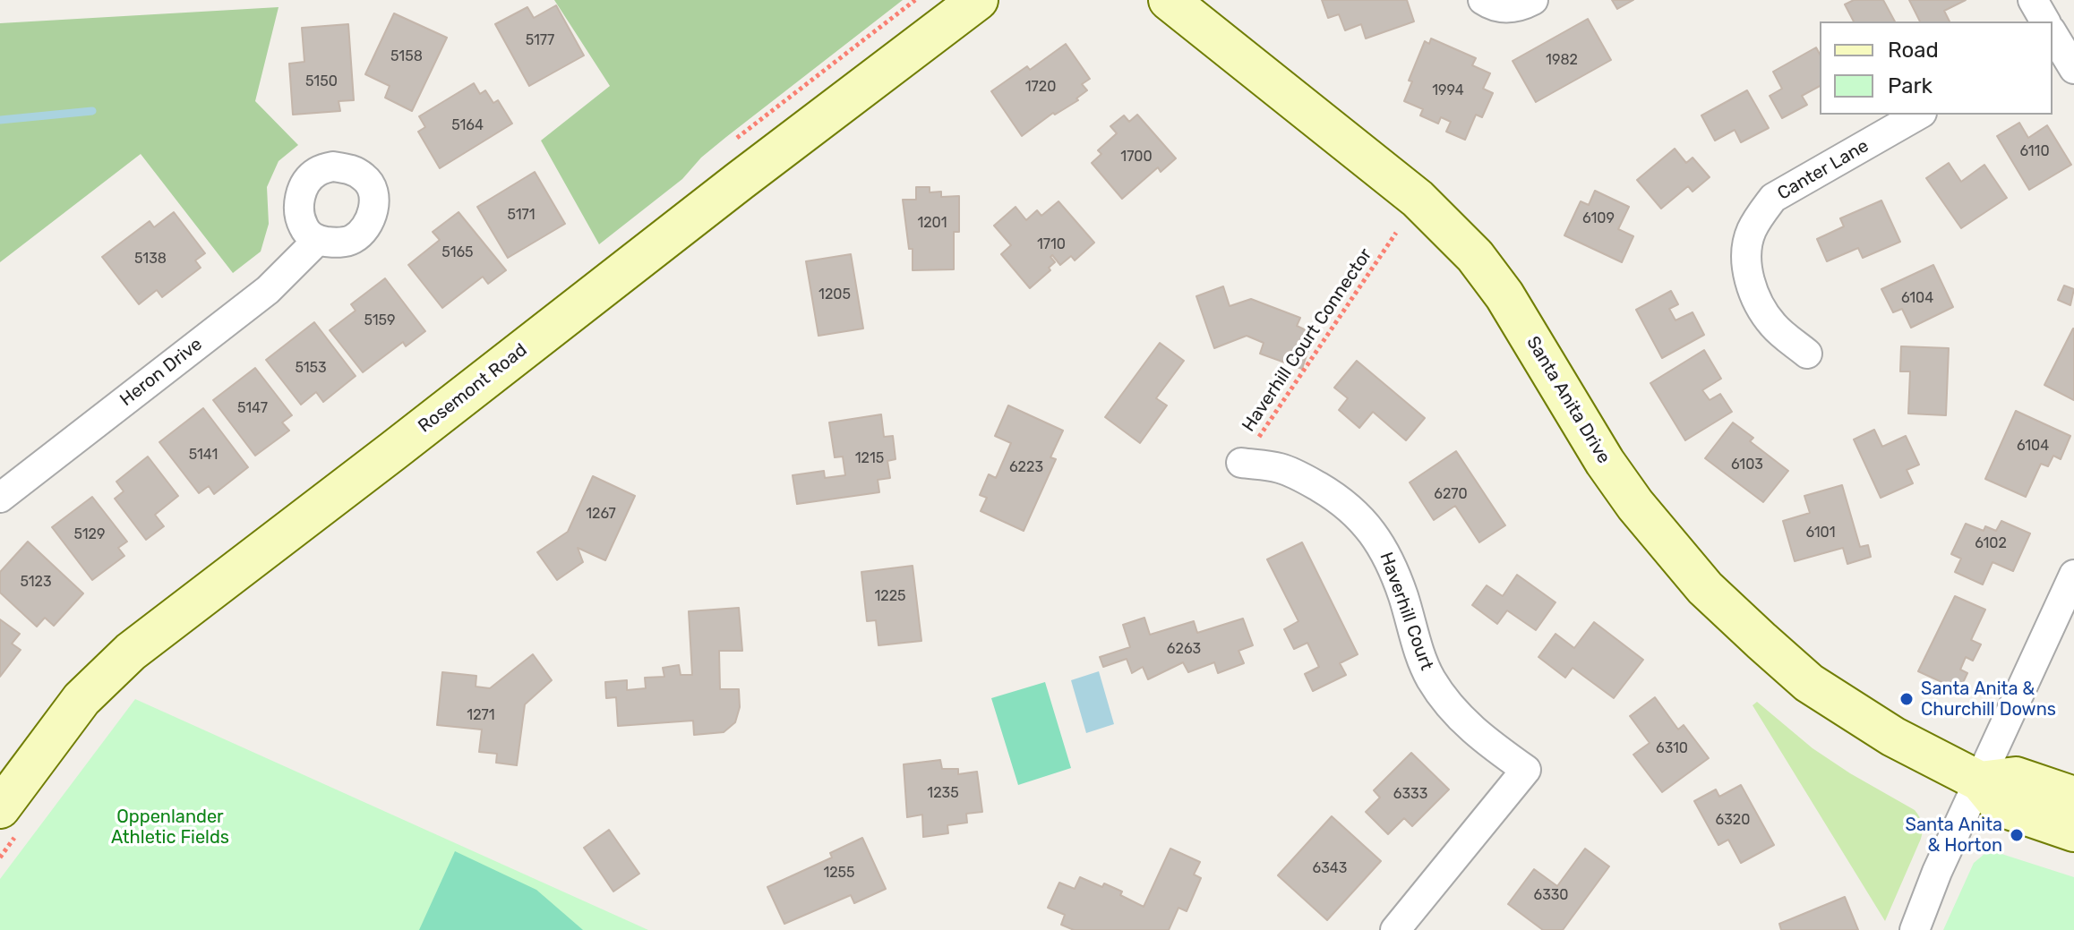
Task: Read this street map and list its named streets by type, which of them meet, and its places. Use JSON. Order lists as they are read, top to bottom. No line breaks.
{"streets":{"main road":["Rosemont Road","Santa Anita Drive"],"street":["Canter Lane","Heron Drive","Haverhill Court"],"path":["Haverhill Court Connector"]},"crossings":[["Haverhill Court Connector","Haverhill Court"]],"parks":["Oppenlander Athletic Fields"],"places":["Santa Anita & Churchill Downs","Santa Anita & Horton"],"house_numbers":["5177","5158","1982","5150","1720","1994","5164","6110","1700","5171","6109","1201","1710","5165","5138","1205","6104","5159","5153","5147","6104","5141","1215","6103","6223","6270","1267","6101","5129","6102","5123","1225","6263","1271","6310","1235","6333","6320","6343","1255","6330"],"legend":["Road","Park"]}
